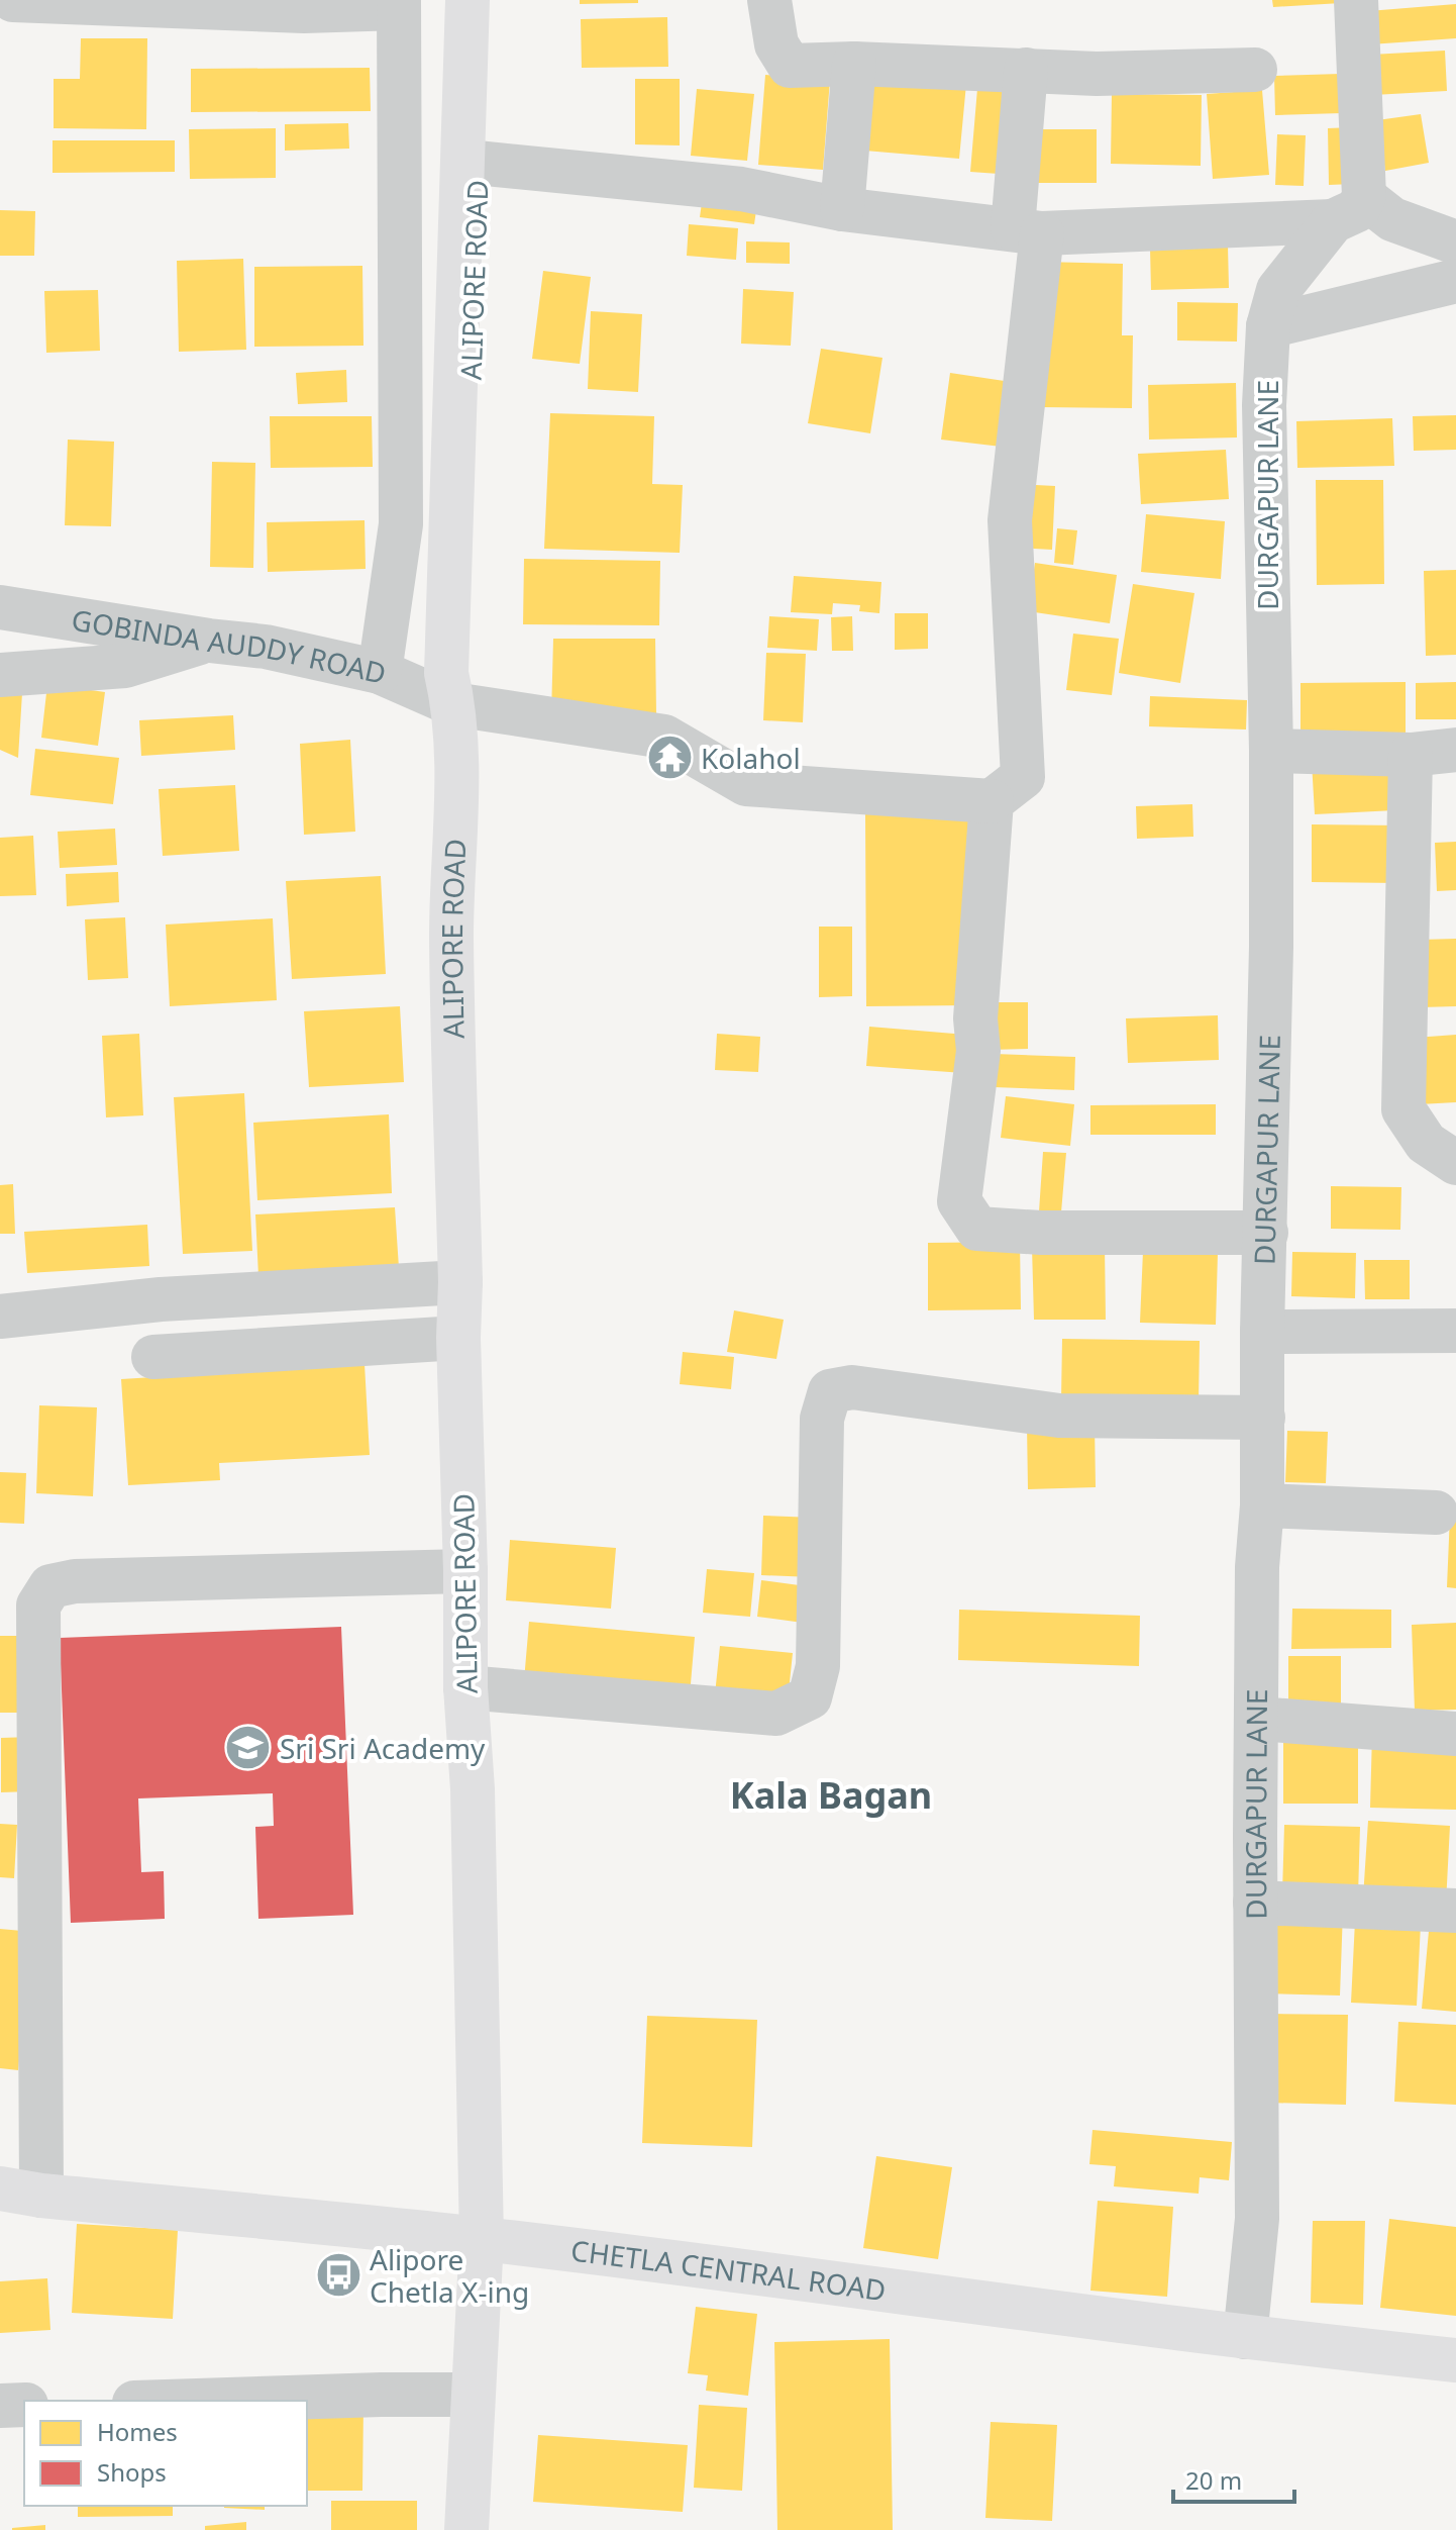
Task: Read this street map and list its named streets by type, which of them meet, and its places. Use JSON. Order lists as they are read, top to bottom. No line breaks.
{"streets":{"main road":["ALIPORE ROAD","CHETLA CENTRAL ROAD"],"street":["DURGAPUR LANE","GOBINDA AUDDY ROAD"]},"crossings":[["ALIPORE ROAD","GOBINDA AUDDY ROAD"],["ALIPORE ROAD","CHETLA CENTRAL ROAD"],["DURGAPUR LANE","CHETLA CENTRAL ROAD"]],"districts":["Kala Bagan"],"places":{"temple":["Kolahol"],"school or university":["Sri Sri Academy"],"bus stop":["Alipore Chetla X-ing"]},"legend":["Homes","Shops"],"scale_bar":"20 m"}
